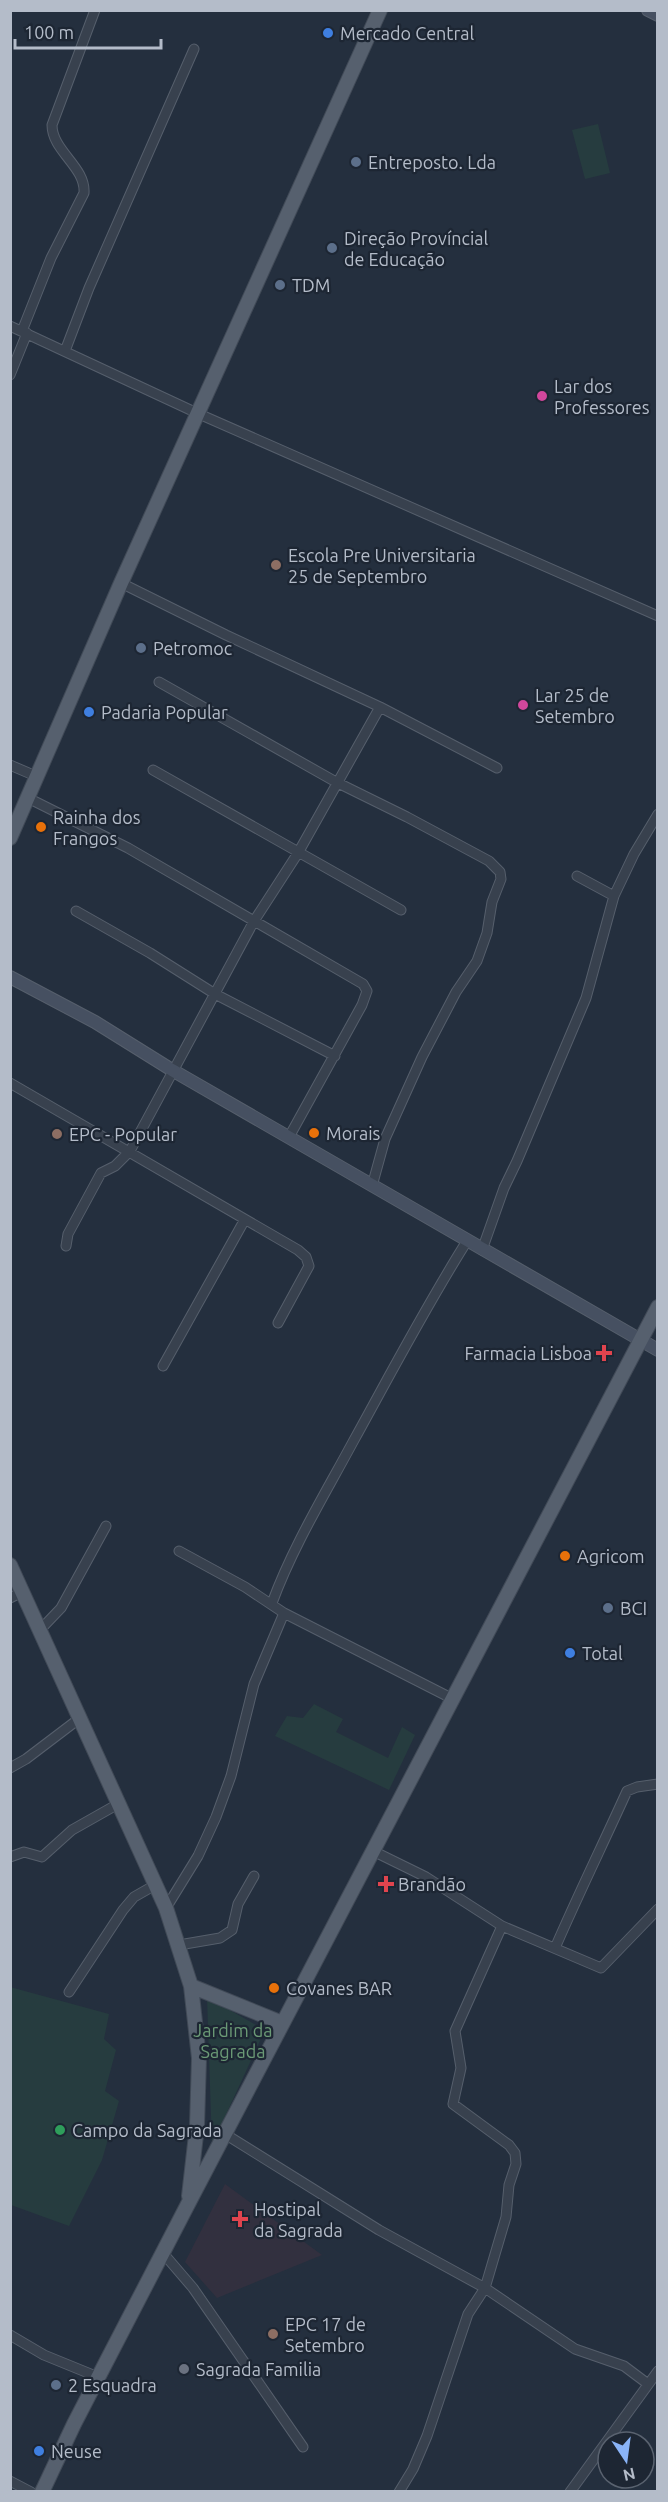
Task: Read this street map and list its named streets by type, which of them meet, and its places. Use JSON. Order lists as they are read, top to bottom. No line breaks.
{"parks":["Jardim da Sagrada"],"places":{"other":["Mercado Central","Entreposto. Lda","Direção Províncial de Educação","TDM","Lar dos Professores","Escola Pre Universitaria 25 de Septembro","Petromoc","Lar 25 de Setembro","Padaria Popular","Rainha dos Frangos","Morais","EPC - Popular","Agricom","BCI","Total","Covanes BAR","Campo da Sagrada","EPC 17 de Setembro","Sagrada Familia","2 Esquadra","Neuse"],"health":["Farmacia Lisboa","Brandão","Hostipal da Sagrada"]},"scale_bar":"100 m","north":"bottom"}
